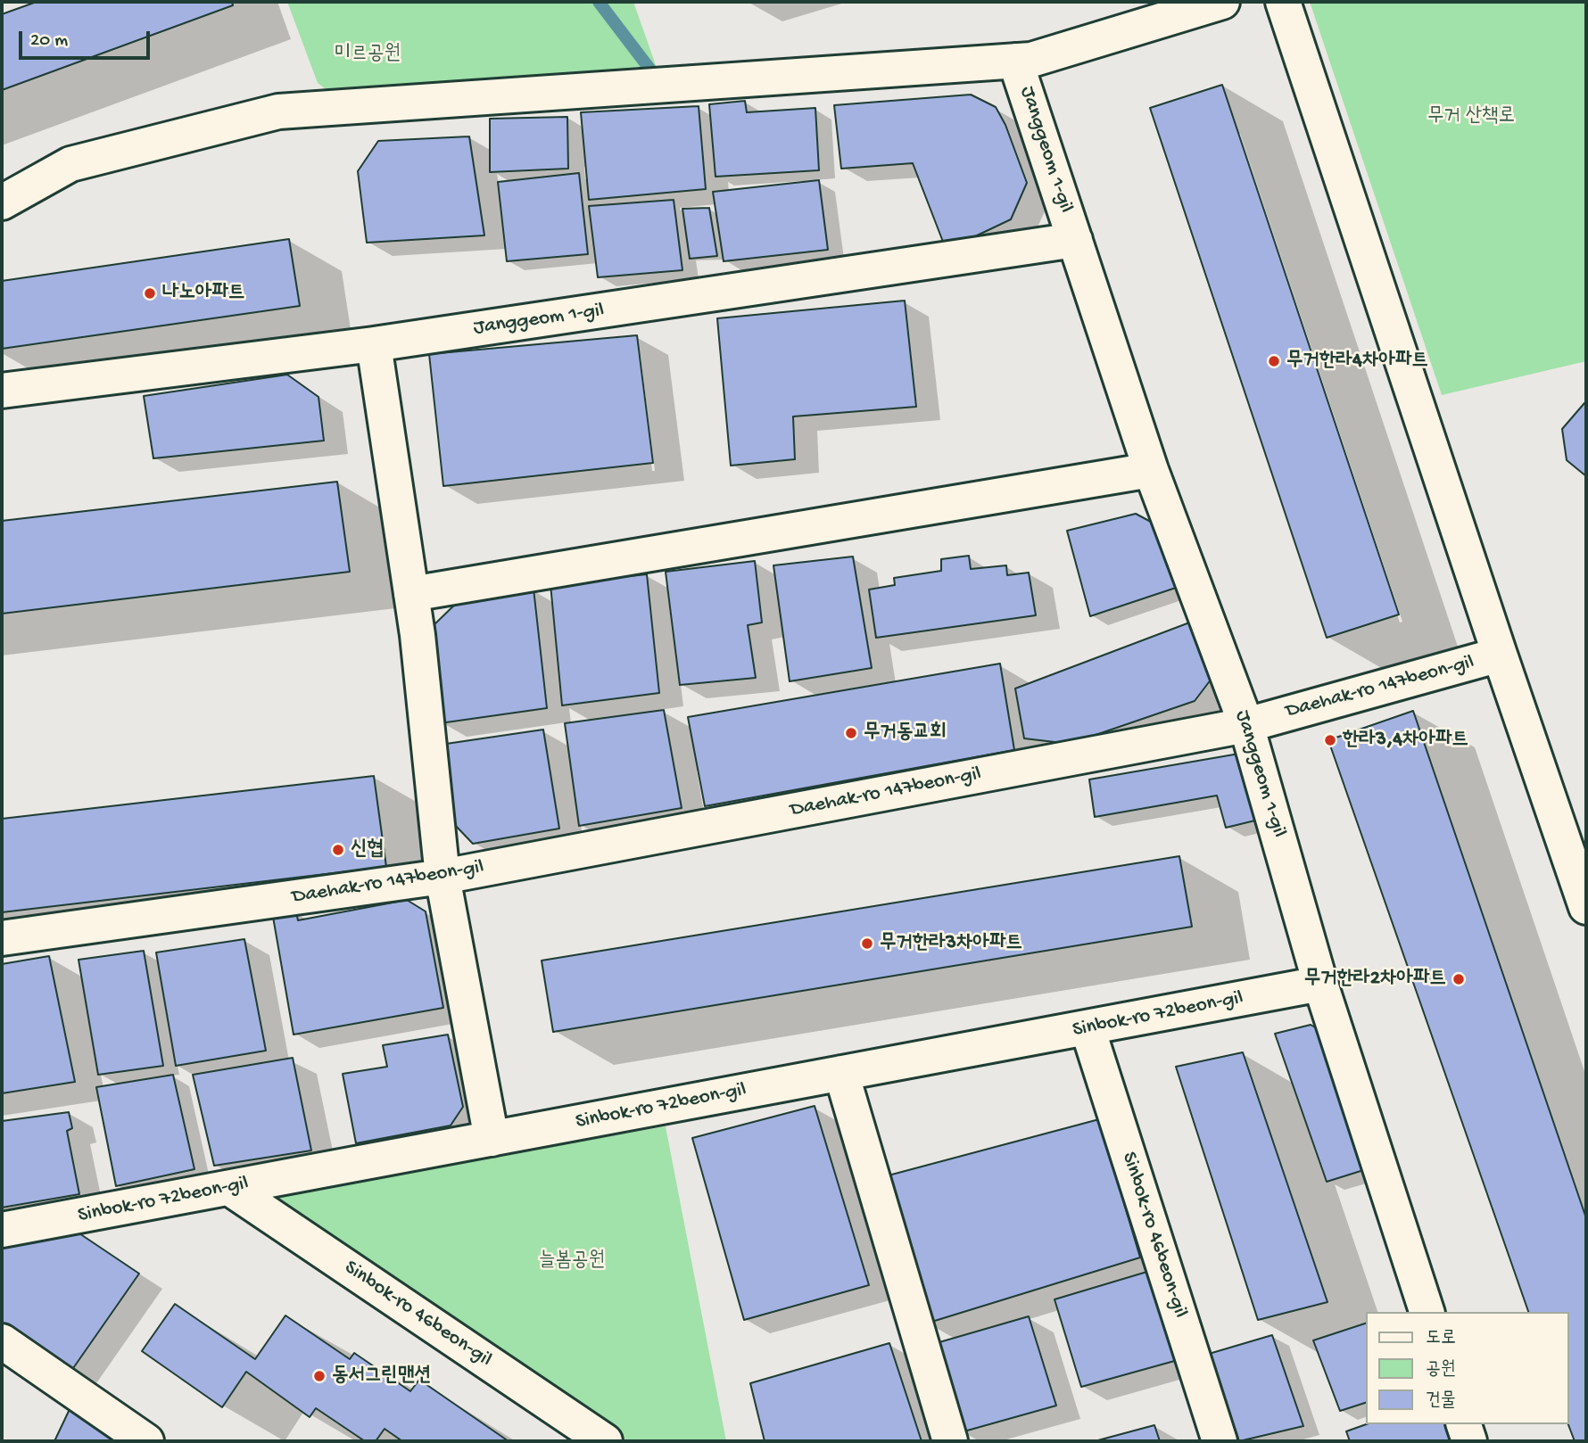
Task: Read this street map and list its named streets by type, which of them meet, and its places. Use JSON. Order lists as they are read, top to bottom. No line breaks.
{"streets":{"street":["Janggeom 1-gil","Daehak-ro 147beon-gil","Sinbok-ro 72beon-gil","Sinbok-ro 46beon-gil"]},"crossings":[["Janggeom 1-gil","Daehak-ro 147beon-gil"],["Janggeom 1-gil","Sinbok-ro 72beon-gil"],["Sinbok-ro 72beon-gil","Sinbok-ro 46beon-gil"]],"parks":["미르공원","무거 산책로","늘봄공원"],"places":["나노아파트","무거한라4차아파트","무거동교회","한라3,4차아파트","신협","무거한라3차아파트","무거한라2차아파트","동서그린맨션"],"legend":["도로","공원","건물"],"scale_bar":"20 m"}
